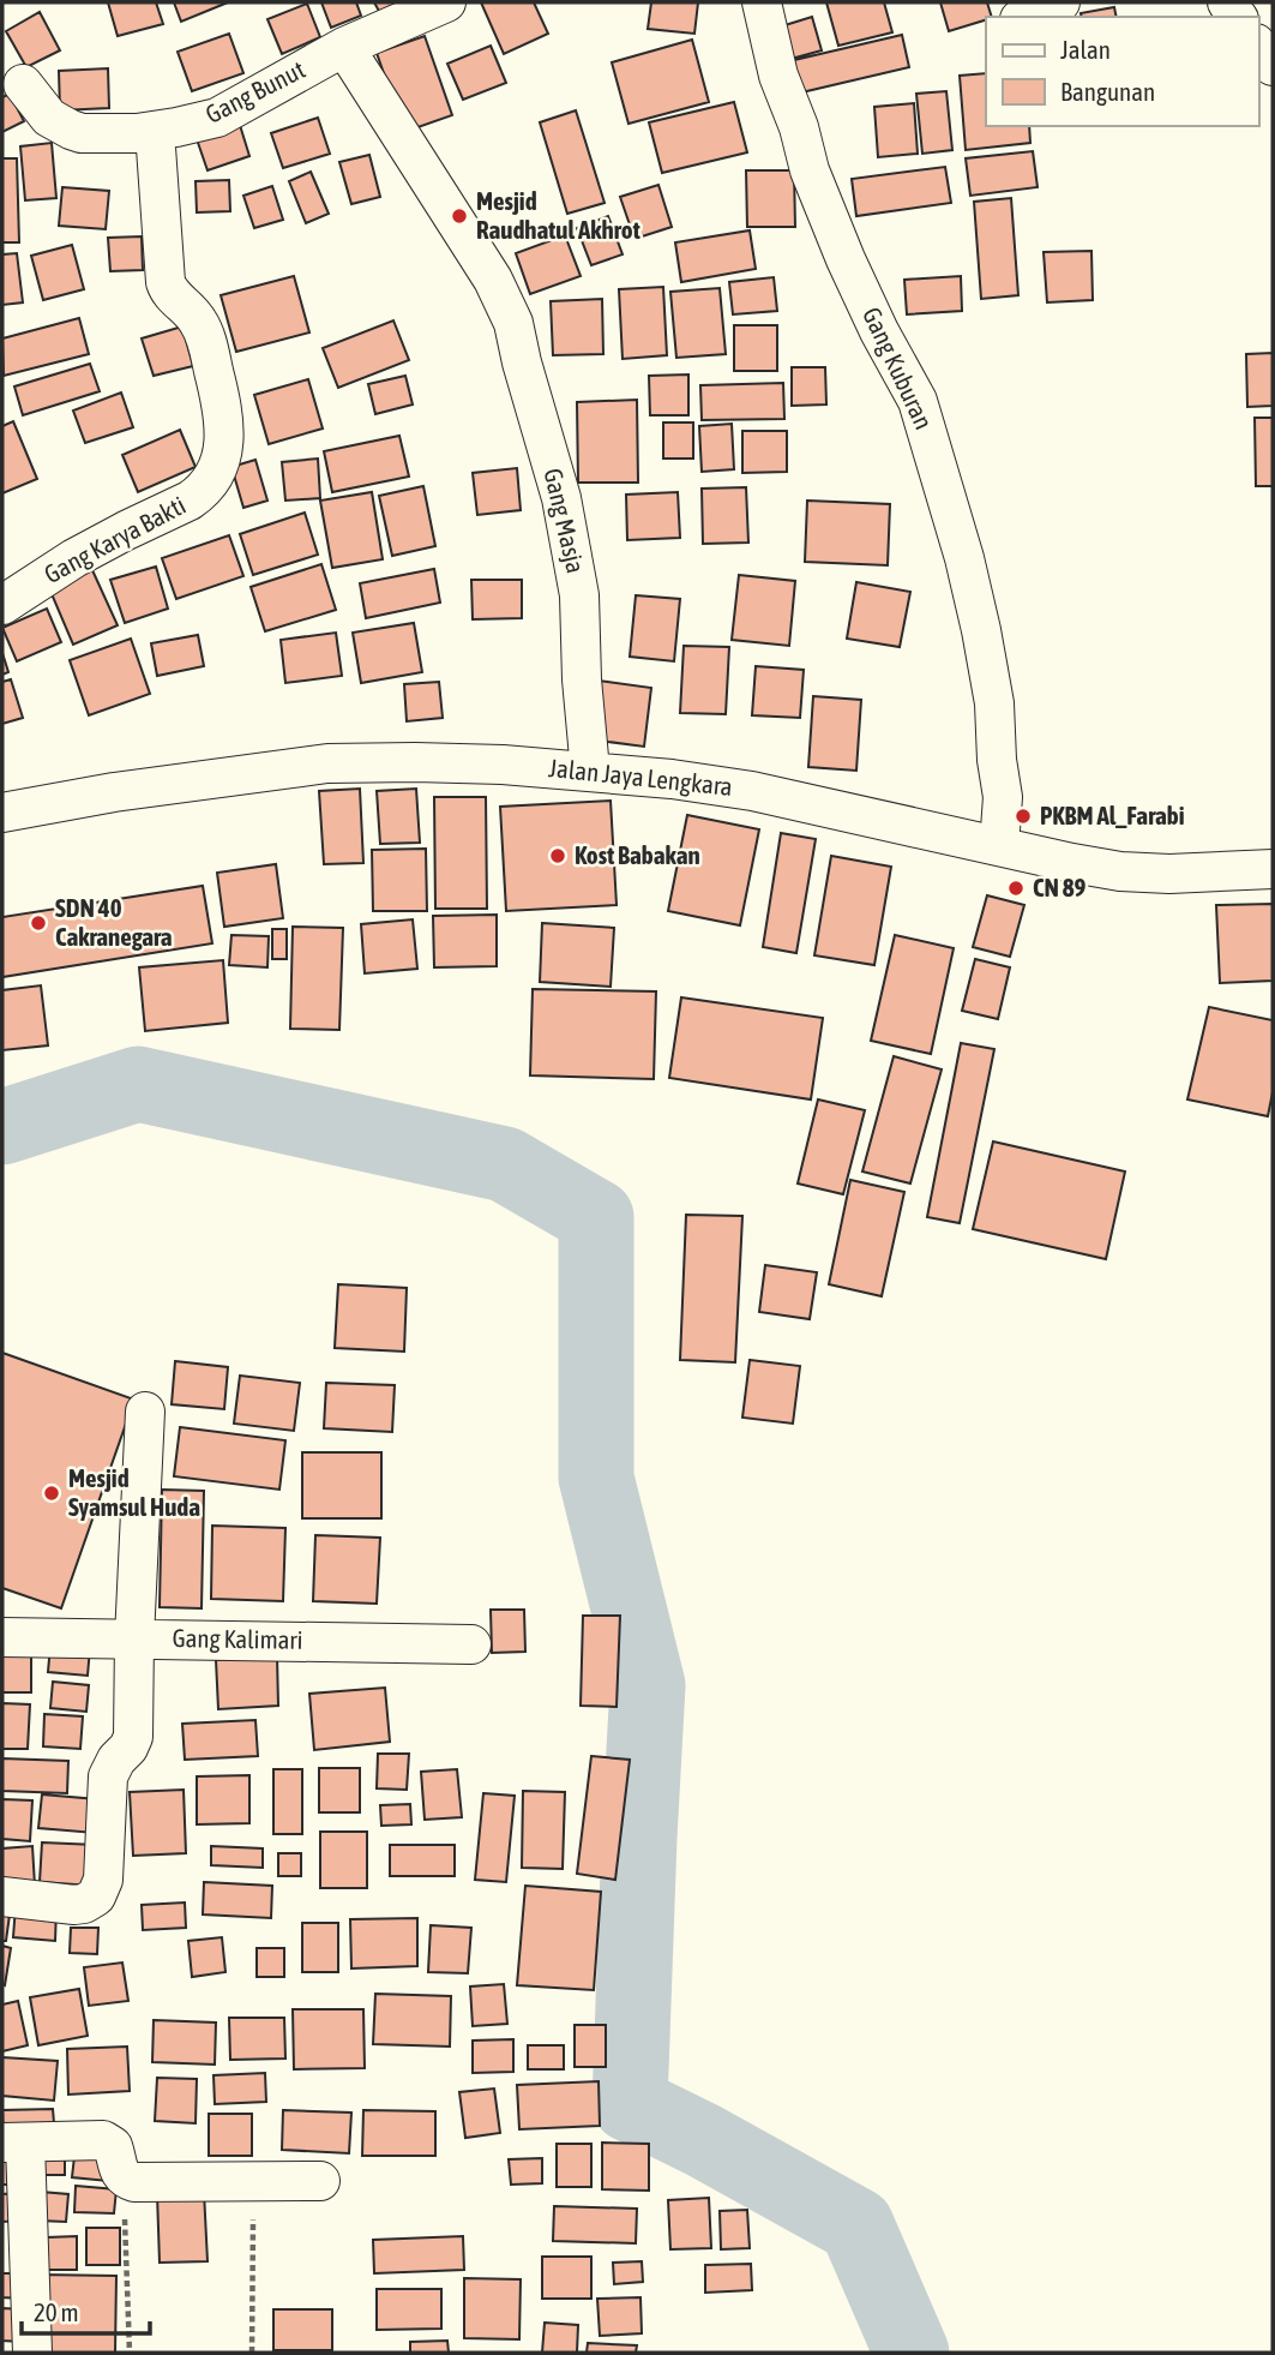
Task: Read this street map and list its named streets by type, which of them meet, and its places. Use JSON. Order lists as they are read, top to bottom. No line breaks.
{"streets":{"street":["Gang Bunut","Gang Kuburan","Gang Masja","Gang Karya Bakti","Jalan Jaya Lengkara","Gang Kalimari"]},"crossings":[["Gang Bunut","Gang Masja"],["Gang Bunut","Gang Karya Bakti"],["Gang Kuburan","Jalan Jaya Lengkara"],["Gang Masja","Jalan Jaya Lengkara"]],"places":["Mesjid Raudhatul Akhrot","PKBM Al_Farabi","Kost Babakan","CN 89","SDN 40 Cakranegara","Mesjid Syamsul Huda"],"legend":["Jalan","Bangunan"],"scale_bar":"20 m"}
